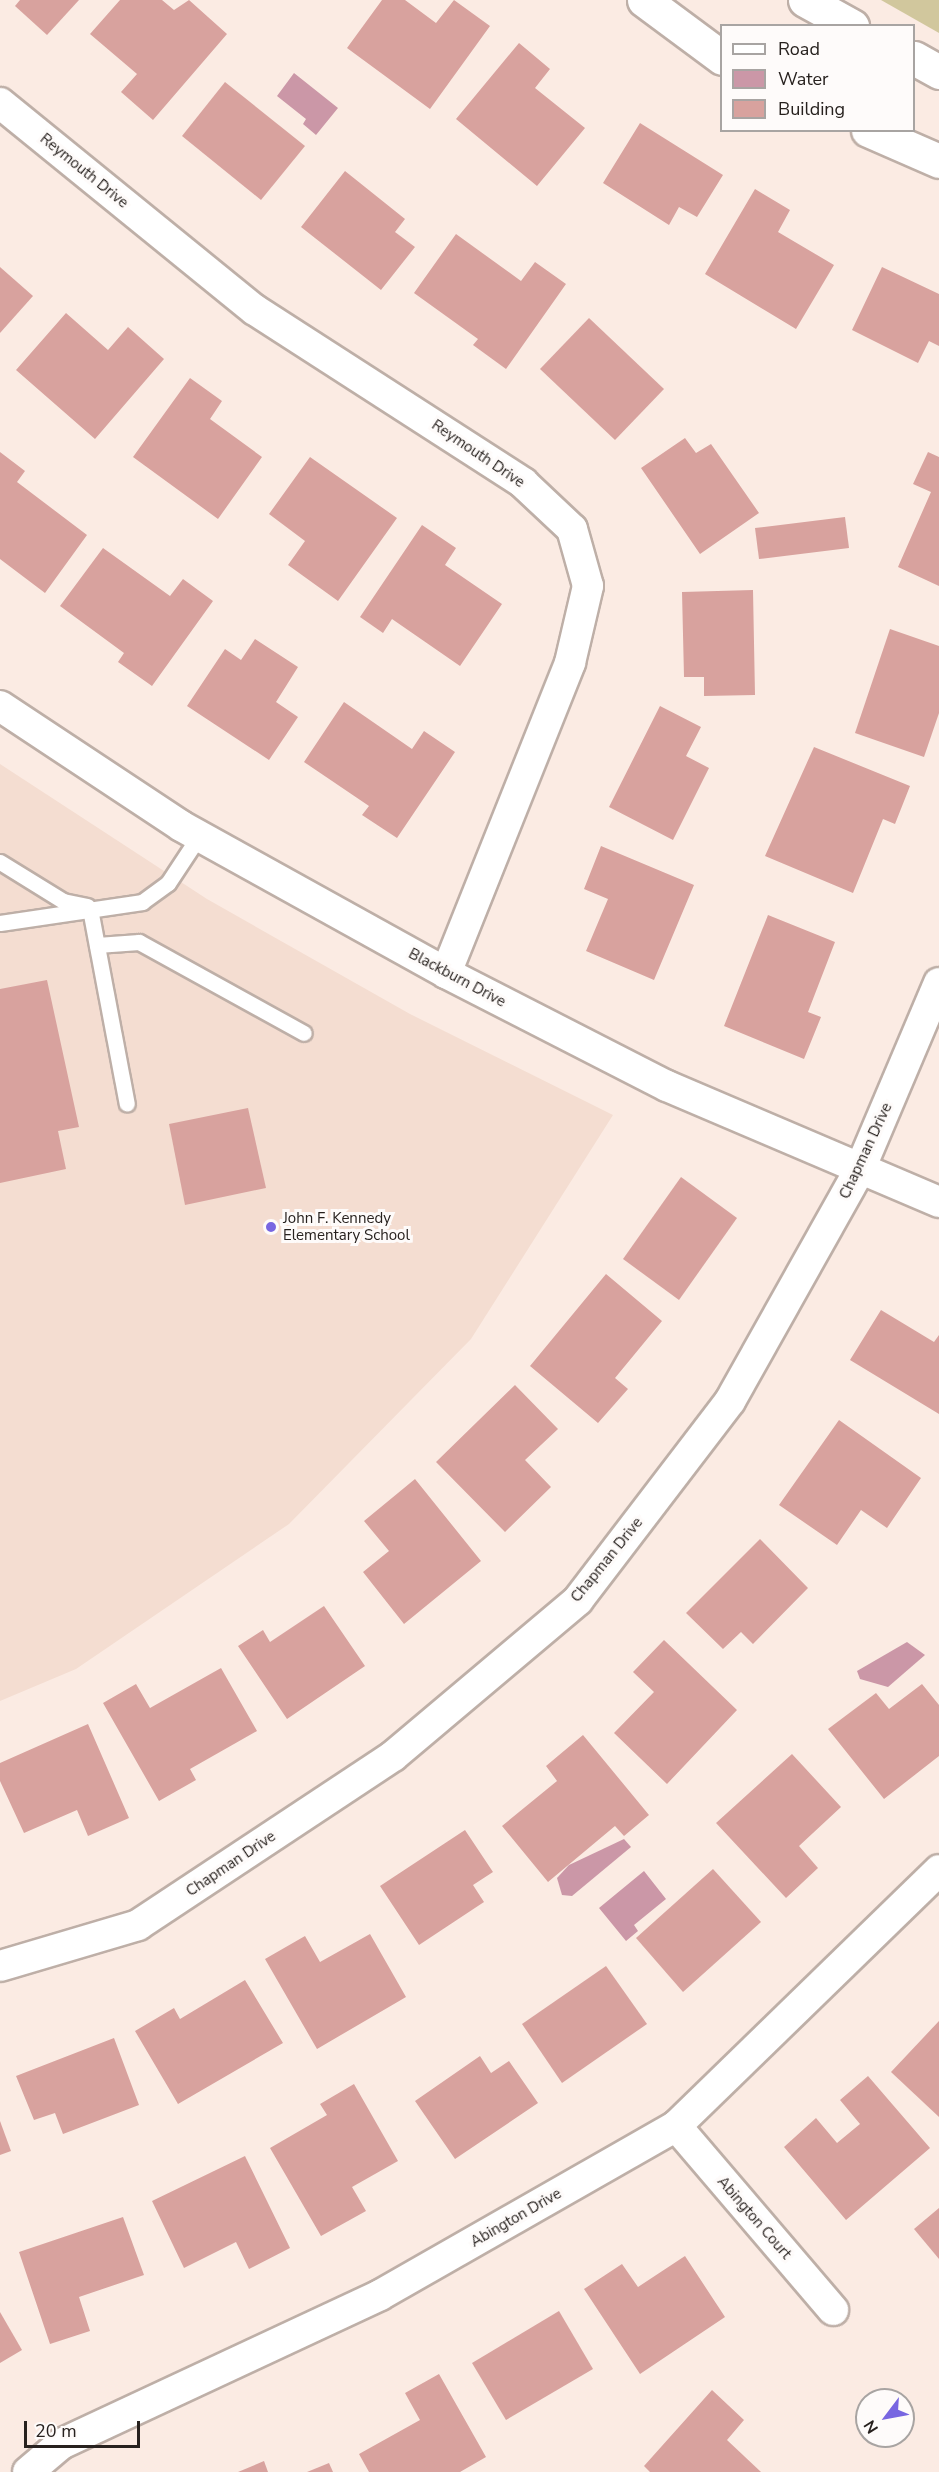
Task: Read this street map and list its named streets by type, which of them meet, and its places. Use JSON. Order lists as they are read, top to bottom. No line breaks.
{"streets":{"street":["Reymouth Drive","Blackburn Drive","Chapman Drive","Abington Drive","Abington Court"]},"crossings":[["Reymouth Drive","Blackburn Drive"],["Blackburn Drive","Chapman Drive"],["Abington Drive","Abington Court"]],"places":["John F. Kennedy Elementary School"],"legend":["Road","Water","Building"],"scale_bar":"20 m","north":"bottom left"}
